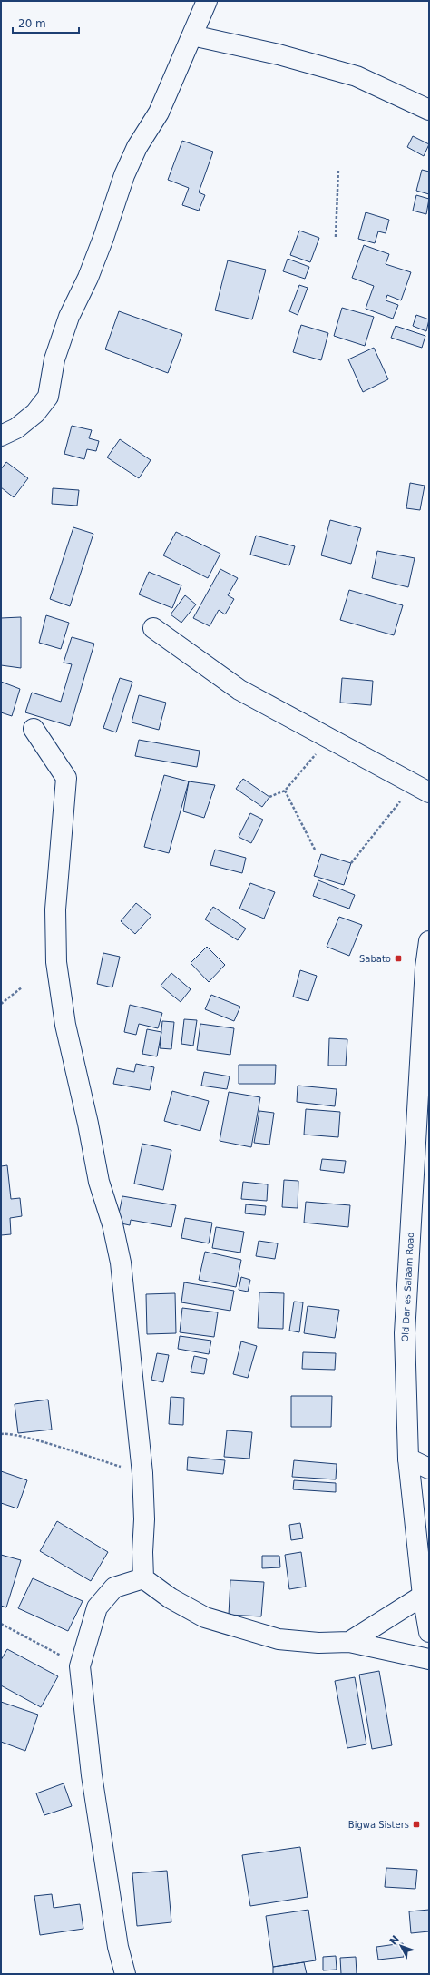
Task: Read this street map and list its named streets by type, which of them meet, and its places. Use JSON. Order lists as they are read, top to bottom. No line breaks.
{"streets":{"street":["Old Dar es Salaam Road"]},"places":{"transit":["Sabato","Bigwa Sisters"]},"scale_bar":"20 m","north":"top left"}
